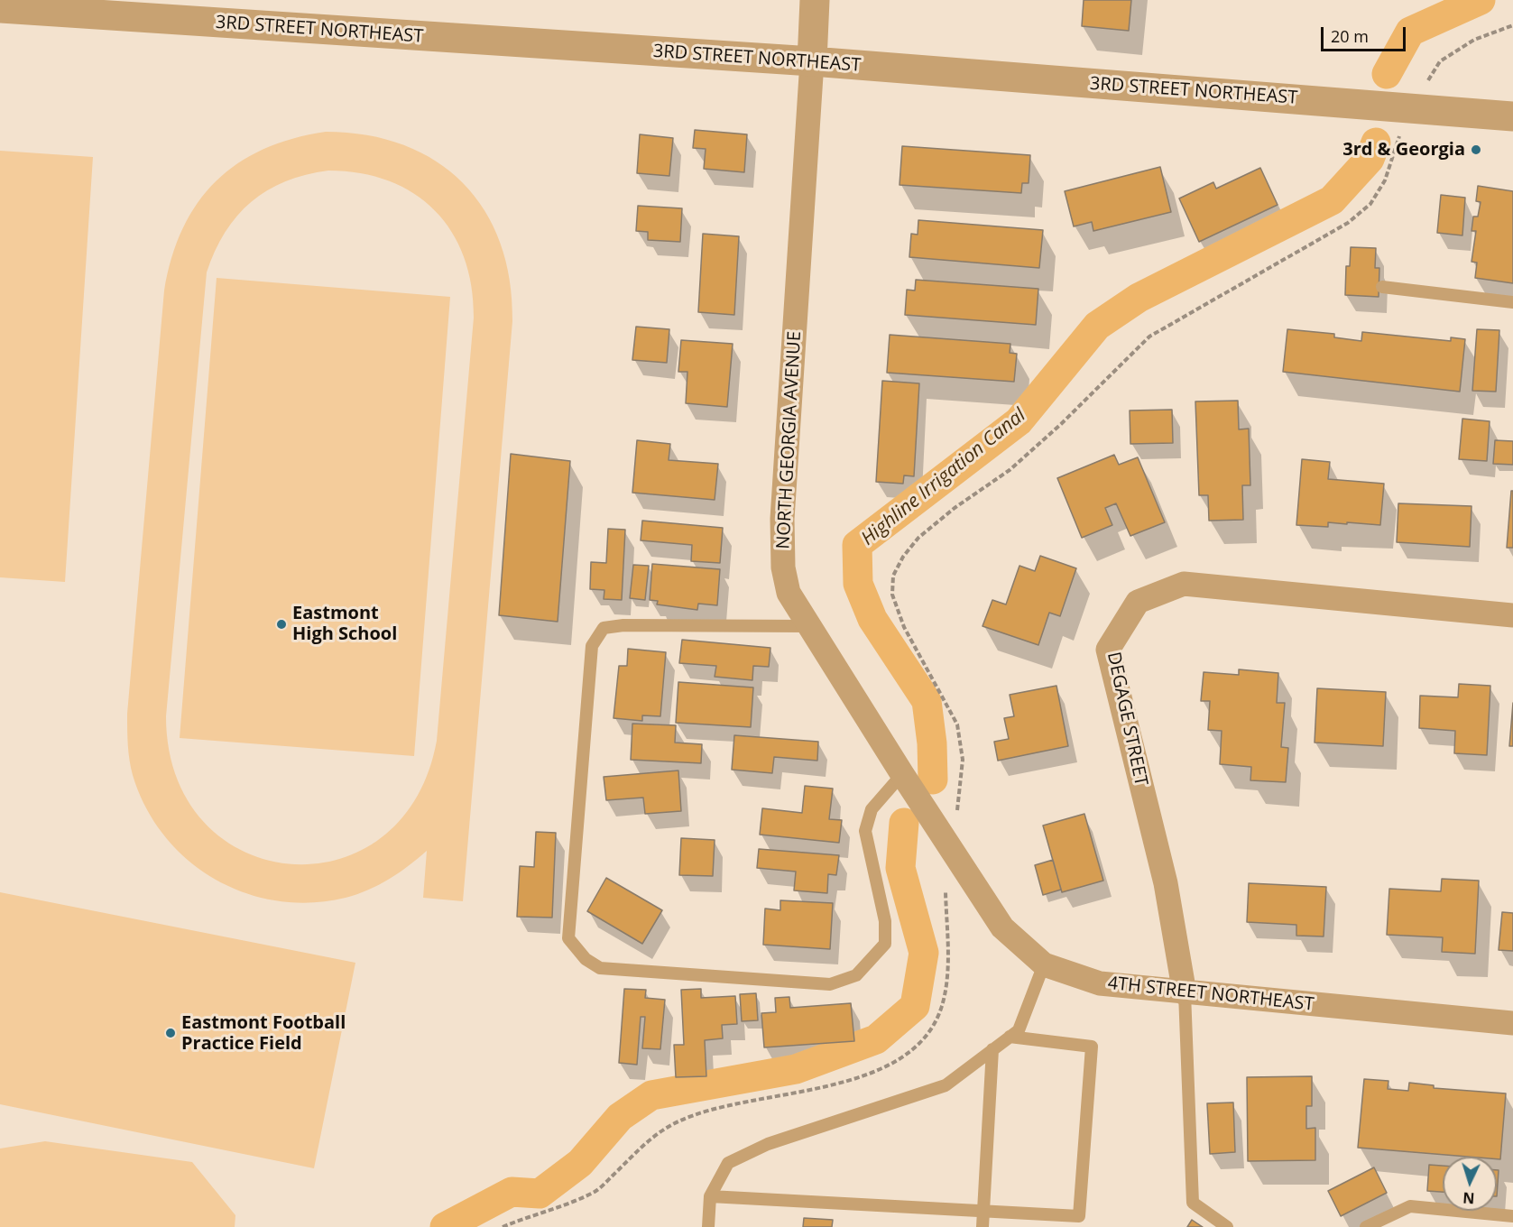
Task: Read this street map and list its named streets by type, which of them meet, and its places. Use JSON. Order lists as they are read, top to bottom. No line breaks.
{"streets":{"street":["3RD STREET NORTHEAST","NORTH GEORGIA AVENUE","DEGAGE STREET","4TH STREET NORTHEAST"]},"crossings":[["3RD STREET NORTHEAST","NORTH GEORGIA AVENUE"],["NORTH GEORGIA AVENUE","4TH STREET NORTHEAST"],["DEGAGE STREET","4TH STREET NORTHEAST"]],"water":["Highline Irrigation Canal"],"places":["3rd & Georgia","Eastmont High School","Eastmont Football Practice Field"],"scale_bar":"20 m","north":"bottom"}
